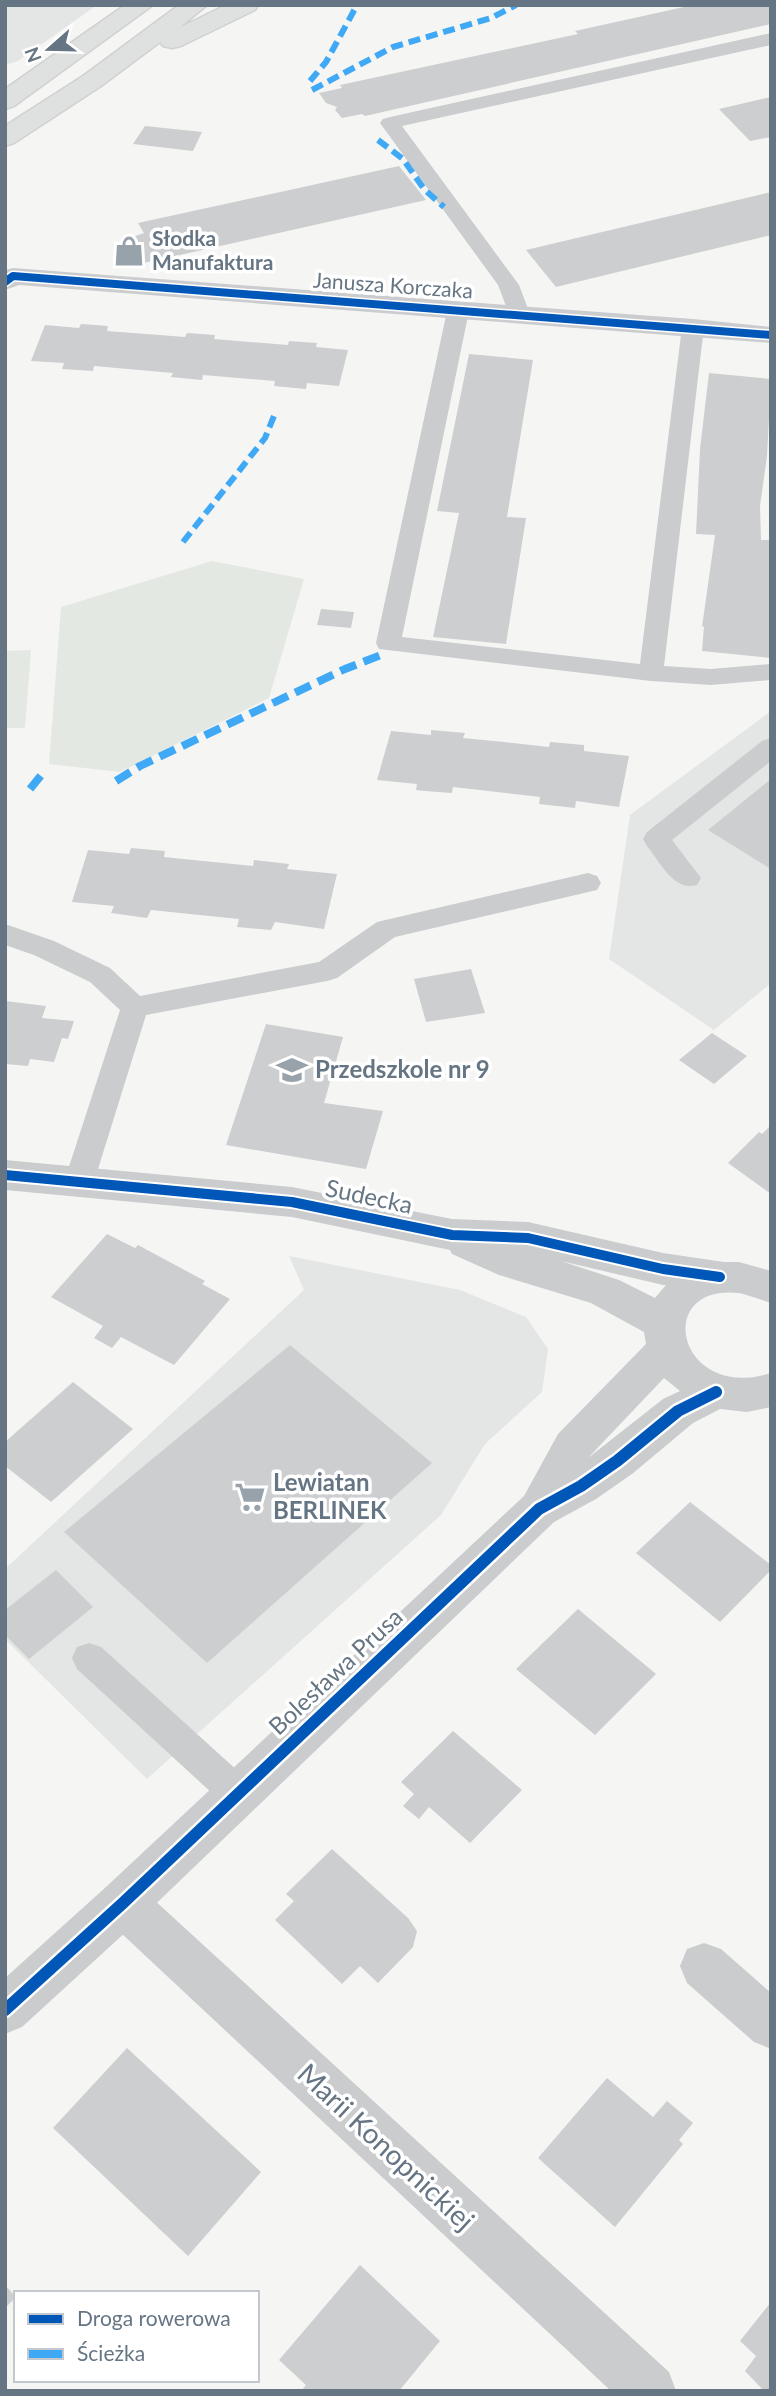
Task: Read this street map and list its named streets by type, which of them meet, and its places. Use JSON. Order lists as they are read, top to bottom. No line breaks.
{"streets":{"street":["Janusza Korczaka","Sudecka","Bolesława Prusa","Marii Konopnickiej"]},"crossings":[["Sudecka","Bolesława Prusa"],["Bolesława Prusa","Marii Konopnickiej"]],"places":{"shop":["Słodka Manufaktura"],"school or university":["Przedszkole nr 9"],"supermarket":["Lewiatan BERLINEK"]},"legend":["Droga rowerowa","Ścieżka"],"north":"left"}
